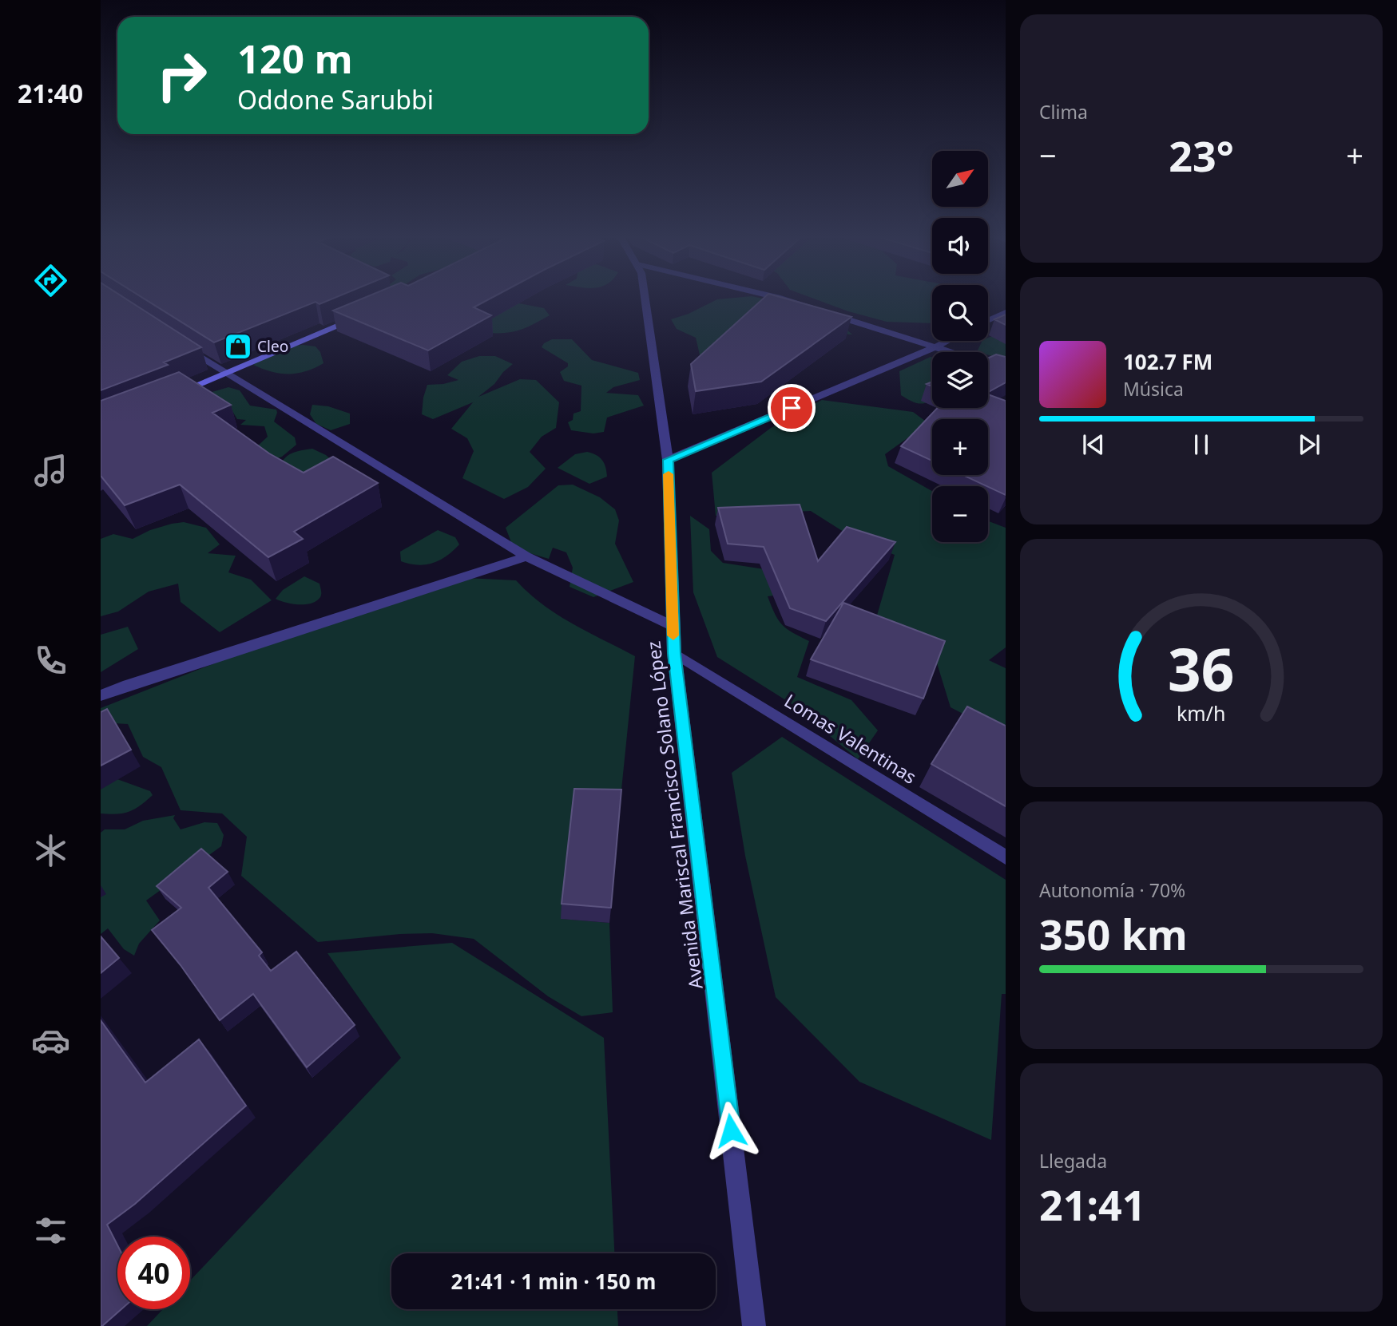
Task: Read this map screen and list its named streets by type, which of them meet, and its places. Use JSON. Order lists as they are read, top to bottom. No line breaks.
{"streets":{"street":["Lomas Valentinas","Avenida Mariscal Francisco Solano López"]},"crossings":[["Lomas Valentinas","Avenida Mariscal Francisco Solano López"]],"places":{"shop":["Cleo"]},"north":"top right","page":{"tabs":"21:40","tile":["Clima",["Autonomía · 70%","350 km"],["Llegada","21:41"]],"turn":["120 m","Oddone Sarubbi"],"heat":["−","23°","+"],"map_buttons":["+","−"],"song":["102.7 FM","Música"],"limit":"40","trip":"21:41 · 1 min · 150 m","gauge":["36","km/h"]}}
